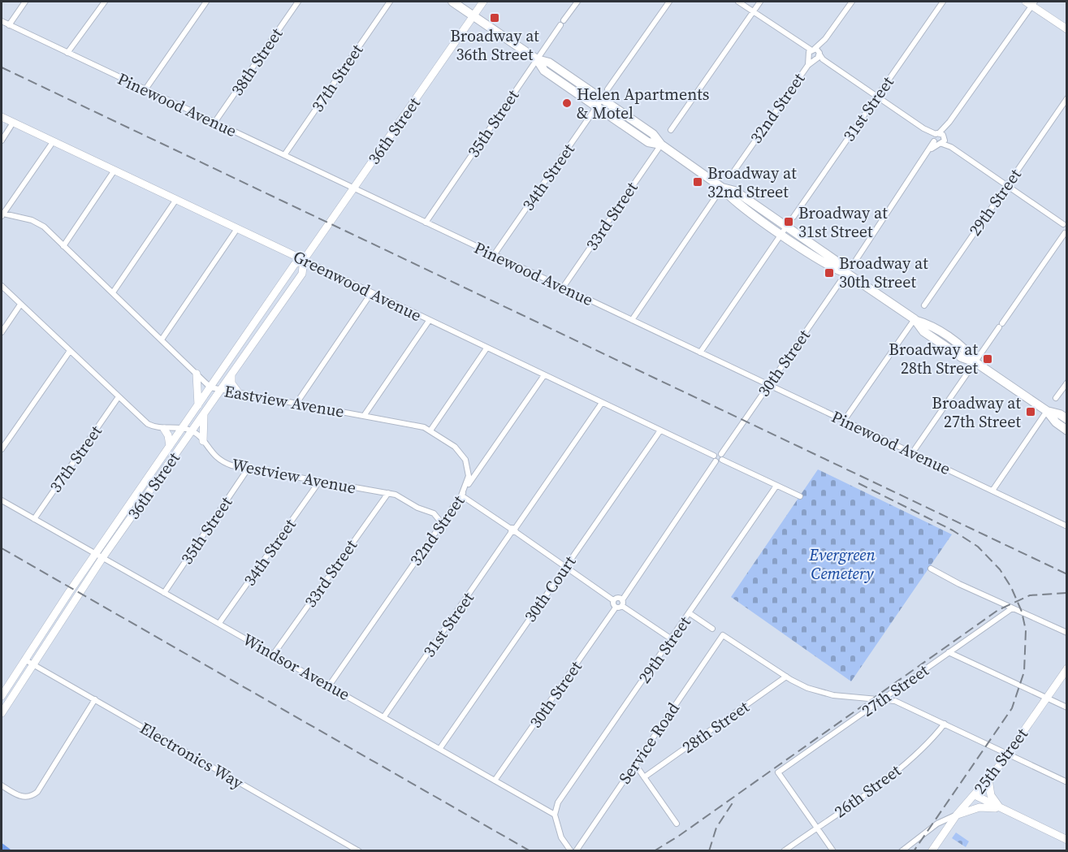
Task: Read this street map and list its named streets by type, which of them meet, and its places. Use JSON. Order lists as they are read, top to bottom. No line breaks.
{"streets":{"street":["38th Street","37th Street","Pinewood Avenue","32nd Street","31st Street","35th Street","36th Street","34th Street","29th Street","33rd Street","Greenwood Avenue","30th Street","Eastview Avenue","Westview Avenue","30th Court","Windsor Avenue","27th Street","28th Street","Service Road","Electronics Way","25th Street","26th Street"]},"crossings":[["38th Street","Pinewood Avenue"],["37th Street","Pinewood Avenue"],["37th Street","Westview Avenue"],["37th Street","Windsor Avenue"],["Pinewood Avenue","35th Street"],["Pinewood Avenue","36th Street"],["Pinewood Avenue","34th Street"],["Pinewood Avenue","33rd Street"],["Pinewood Avenue","30th Street"],["32nd Street","Greenwood Avenue"],["32nd Street","Eastview Avenue"],["32nd Street","Westview Avenue"],["32nd Street","Windsor Avenue"],["31st Street","Greenwood Avenue"],["31st Street","Windsor Avenue"],["35th Street","Westview Avenue"],["35th Street","Windsor Avenue"],["36th Street","Greenwood Avenue"],["36th Street","Eastview Avenue"],["36th Street","Westview Avenue"],["36th Street","Windsor Avenue"],["36th Street","Electronics Way"],["34th Street","Westview Avenue"],["34th Street","Windsor Avenue"],["29th Street","Windsor Avenue"],["33rd Street","Westview Avenue"],["33rd Street","Windsor Avenue"],["Greenwood Avenue","30th Court"],["30th Street","Windsor Avenue"],["30th Court","Windsor Avenue"],["27th Street","26th Street"],["28th Street","Service Road"]],"parks":["Evergreen Cemetery"],"places":{"transit":["Broadway at 36th Street","Broadway at 32nd Street","Broadway at 31st Street","Broadway at 30th Street","Broadway at 28th Street","Broadway at 27th Street"],"other":["Helen Apartments & Motel"]}}
